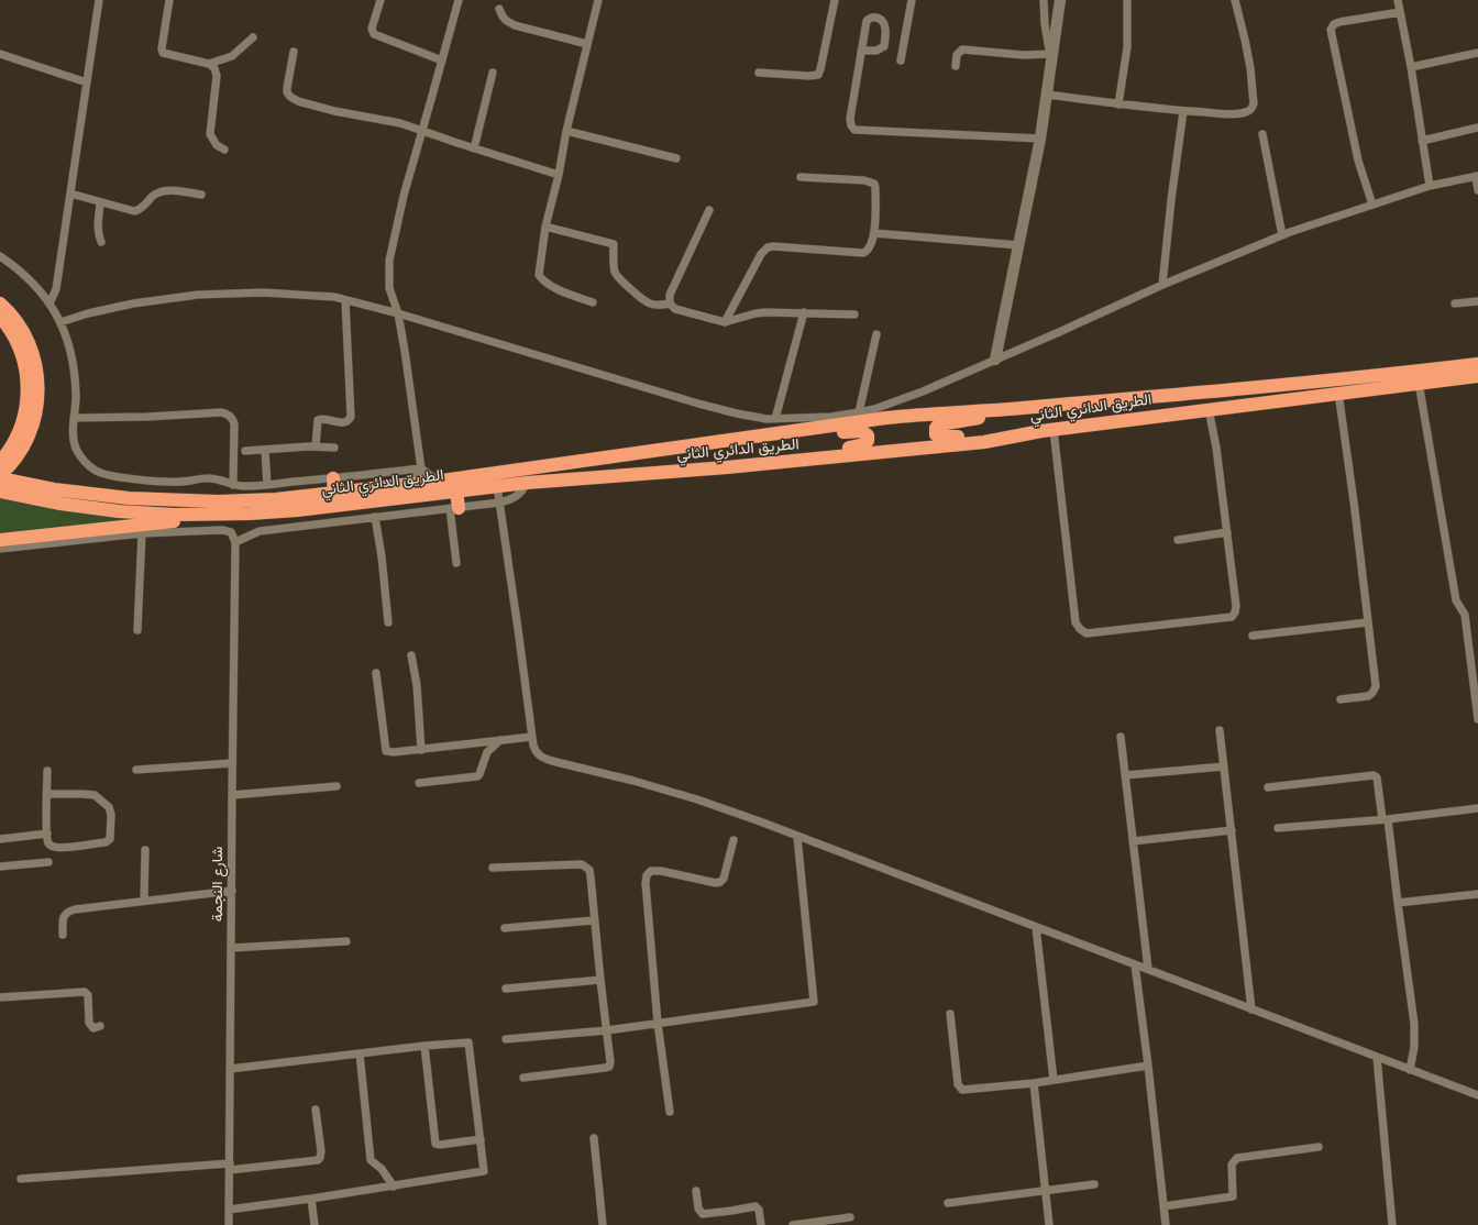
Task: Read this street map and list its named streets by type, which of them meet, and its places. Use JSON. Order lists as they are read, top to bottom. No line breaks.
{"streets":{"highway":["الطريق الدائري الثاني"],"street":["شارع النجمة"]}}
